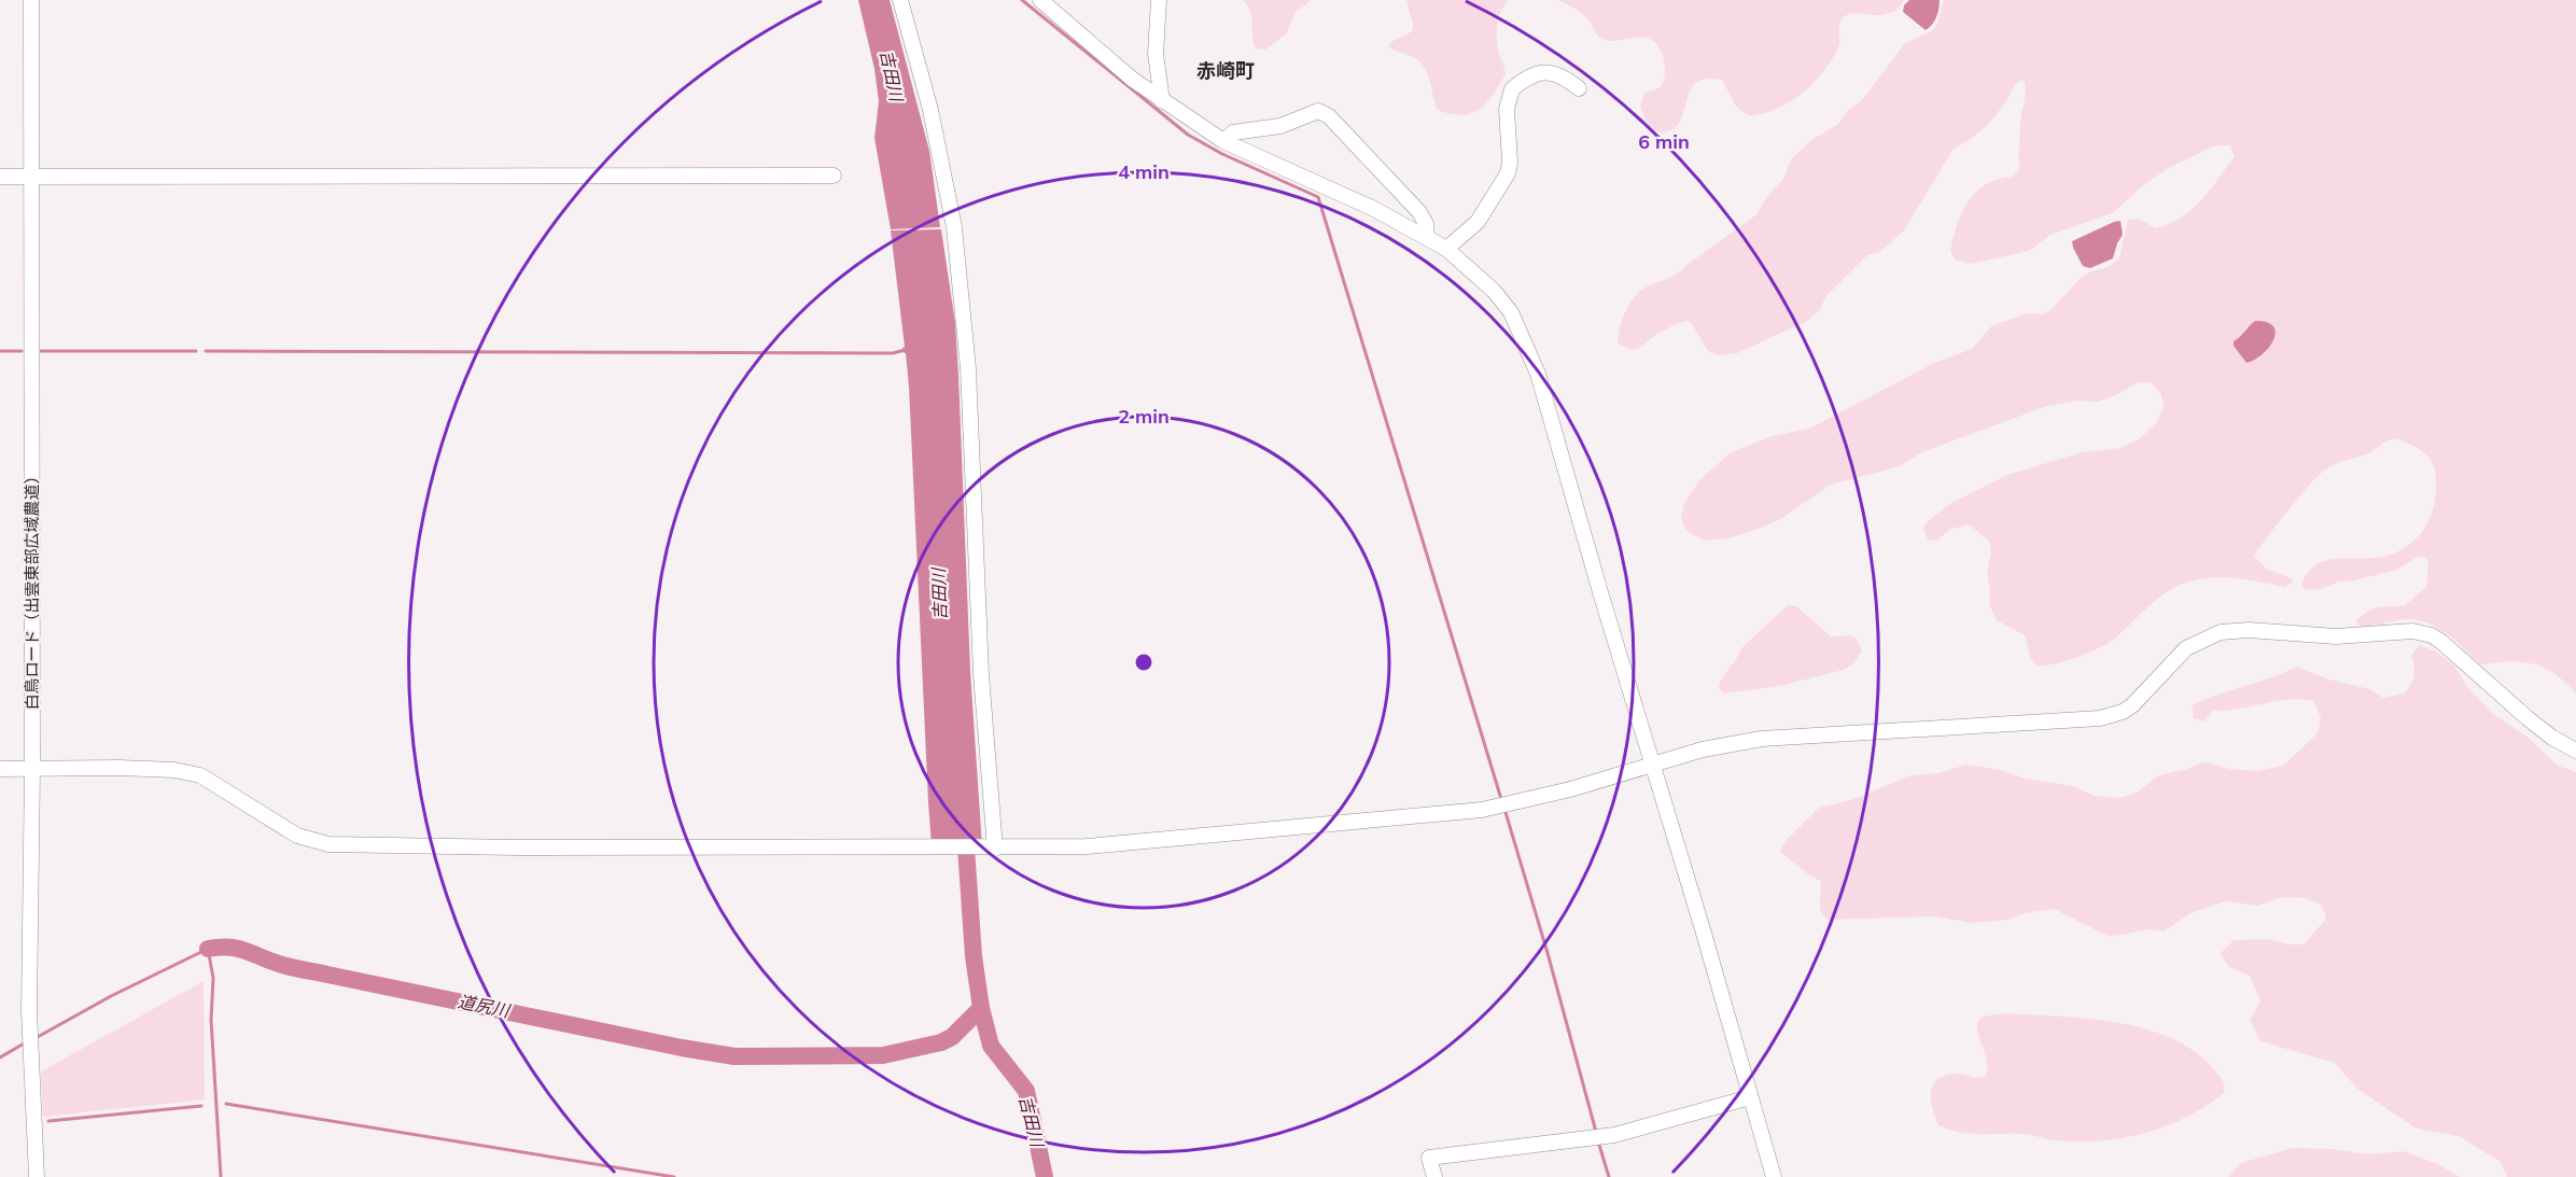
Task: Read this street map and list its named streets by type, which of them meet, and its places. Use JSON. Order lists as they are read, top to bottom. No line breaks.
{"streets":{"street":["白鳥ロード（出雲東部広域農道）"]},"districts":["赤崎町"],"water":["吉田川","道尻川"],"rings":["6 min","4 min","2 min"]}
